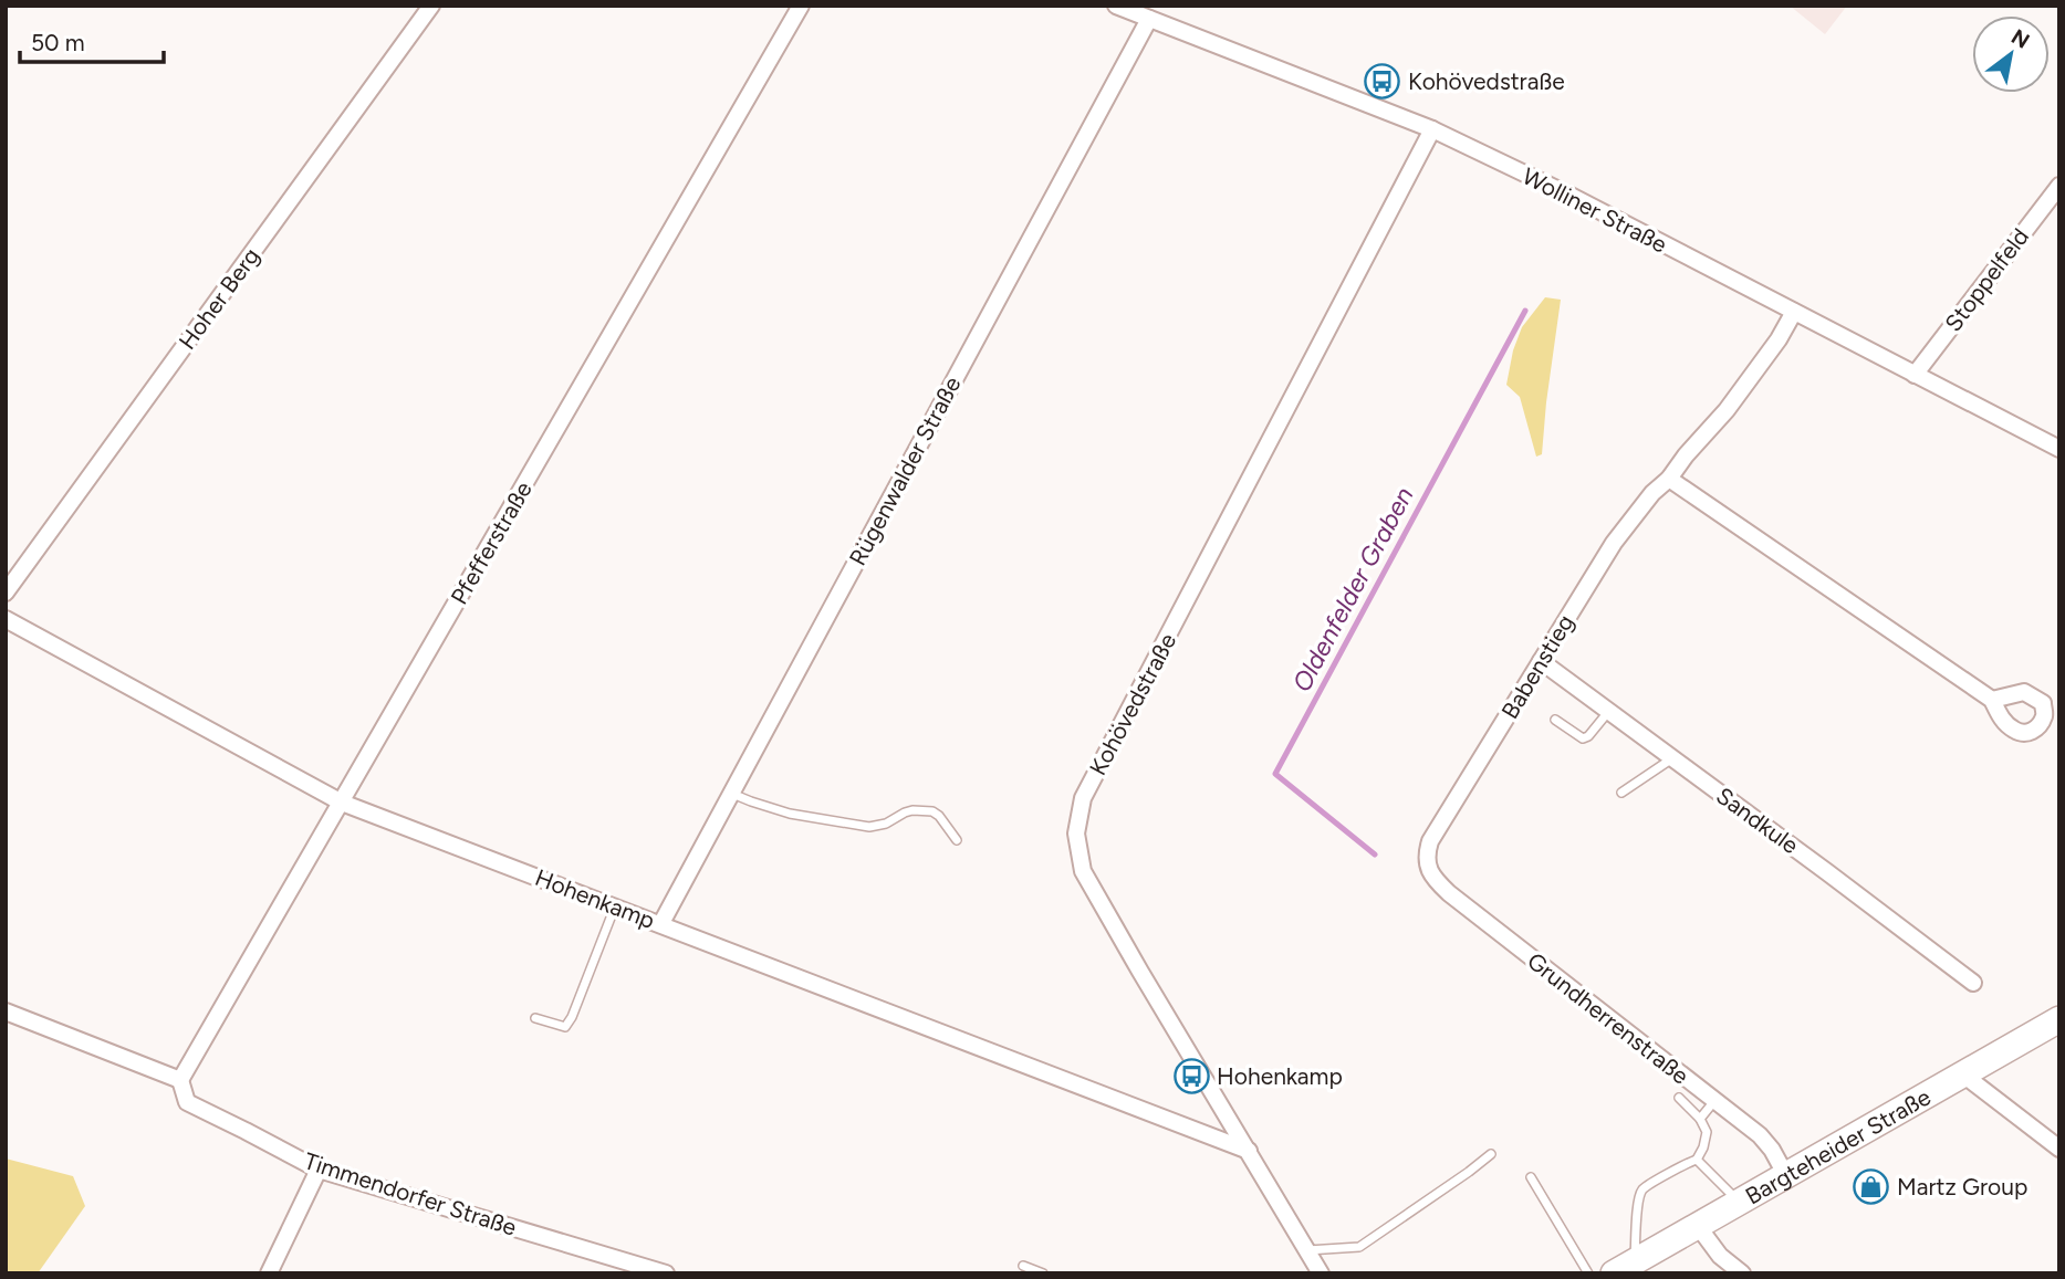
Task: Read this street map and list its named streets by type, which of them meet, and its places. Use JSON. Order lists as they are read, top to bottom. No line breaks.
{"streets":{"main road":["Bargteheider Straße"],"street":["Wolliner Straße","Stoppelfeld","Hoher Berg","Rügenwalder Straße","Pfefferstraße","Babenstieg","Kohövedstraße","Sandkule","Hohenkamp","Grundherrenstraße","Timmendorfer Straße"]},"crossings":[["Wolliner Straße","Stoppelfeld"],["Wolliner Straße","Rügenwalder Straße"],["Wolliner Straße","Babenstieg"],["Wolliner Straße","Kohövedstraße"],["Rügenwalder Straße","Hohenkamp"],["Pfefferstraße","Hohenkamp"],["Pfefferstraße","Timmendorfer Straße"],["Babenstieg","Sandkule"],["Babenstieg","Grundherrenstraße"],["Kohövedstraße","Hohenkamp"],["Grundherrenstraße","Bargteheider Straße"]],"water":["Oldenfelder Graben"],"places":{"bus stop":["Kohövedstraße","Hohenkamp"],"shop":["Martz Group"]},"scale_bar":"50 m","north":"top right"}
